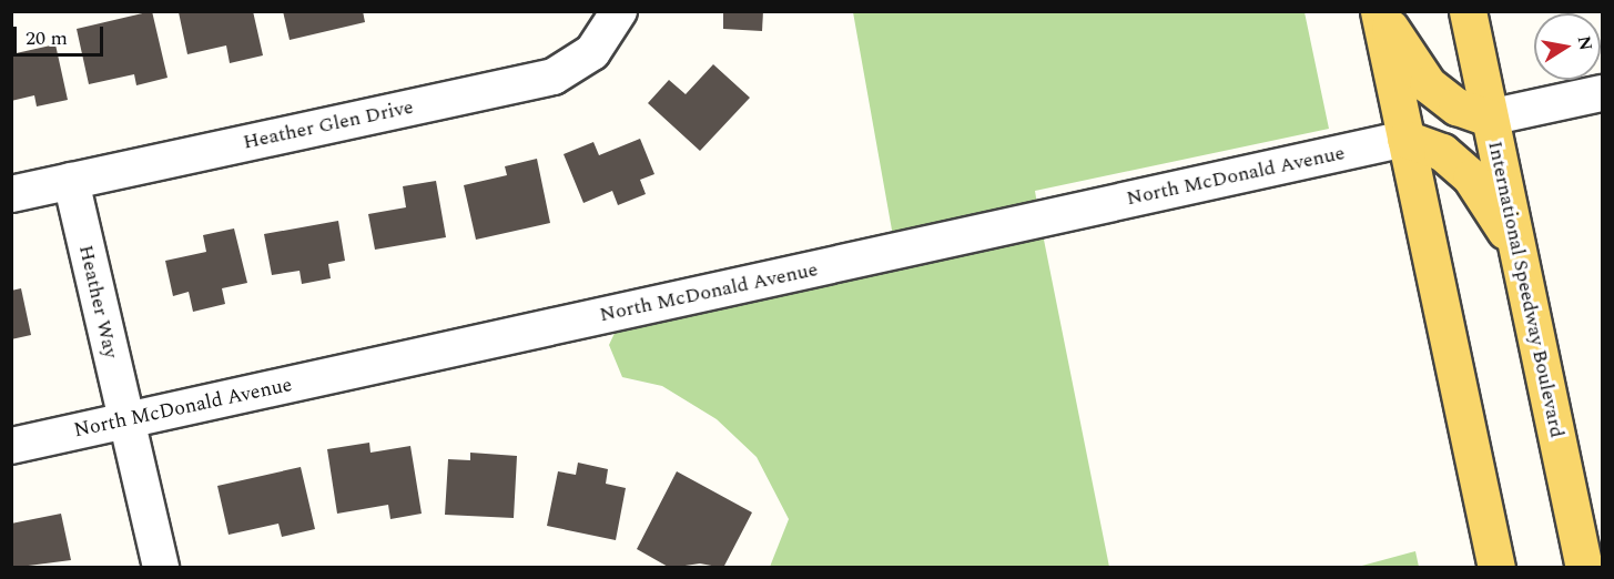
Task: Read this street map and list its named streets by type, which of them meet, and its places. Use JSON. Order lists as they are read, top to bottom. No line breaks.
{"streets":{"main road":["International Speedway Boulevard"],"street":["Heather Glen Drive","North McDonald Avenue","Heather Way"]},"crossings":[["Heather Glen Drive","Heather Way"],["North McDonald Avenue","Heather Way"]],"scale_bar":"20 m","north":"right"}
